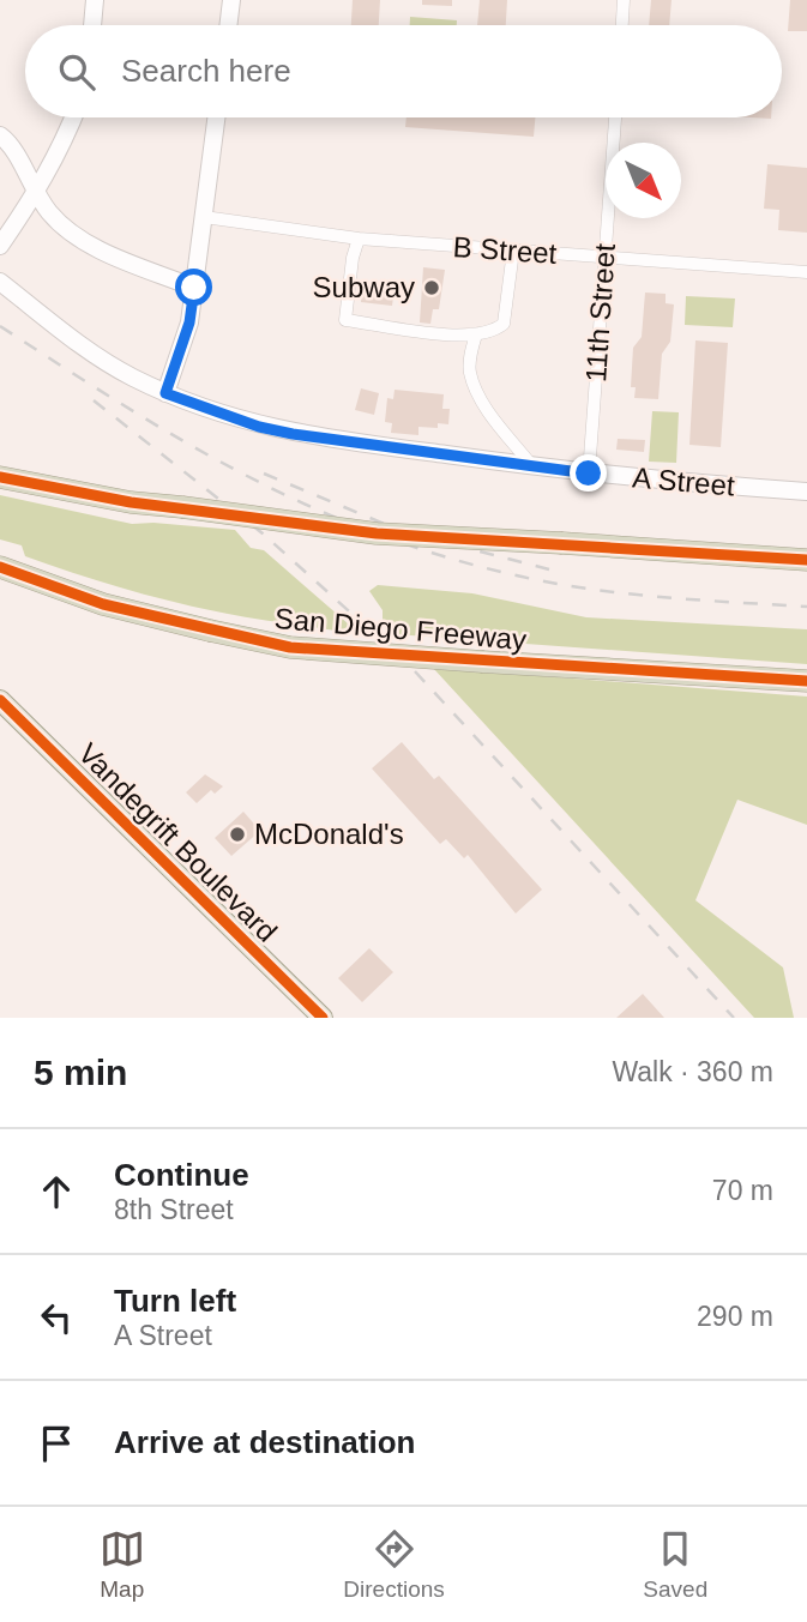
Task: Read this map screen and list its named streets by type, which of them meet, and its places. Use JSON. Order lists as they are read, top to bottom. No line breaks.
{"streets":{"highway":["San Diego Freeway"],"main road":["A Street","Vandegrift Boulevard"],"street":["B Street","11th Street"]},"crossings":[["B Street","11th Street"],["11th Street","A Street"]],"places":["Subway","McDonald's"],"north":"bottom right","page":{"search":"Search here","heading":["5 min","Walk · 360 m"],"list":[["Continue","8th Street","70 m"],["Turn left","A Street","290 m"],"Arrive at destination"],"nav":["Map","Directions","Saved"]}}
